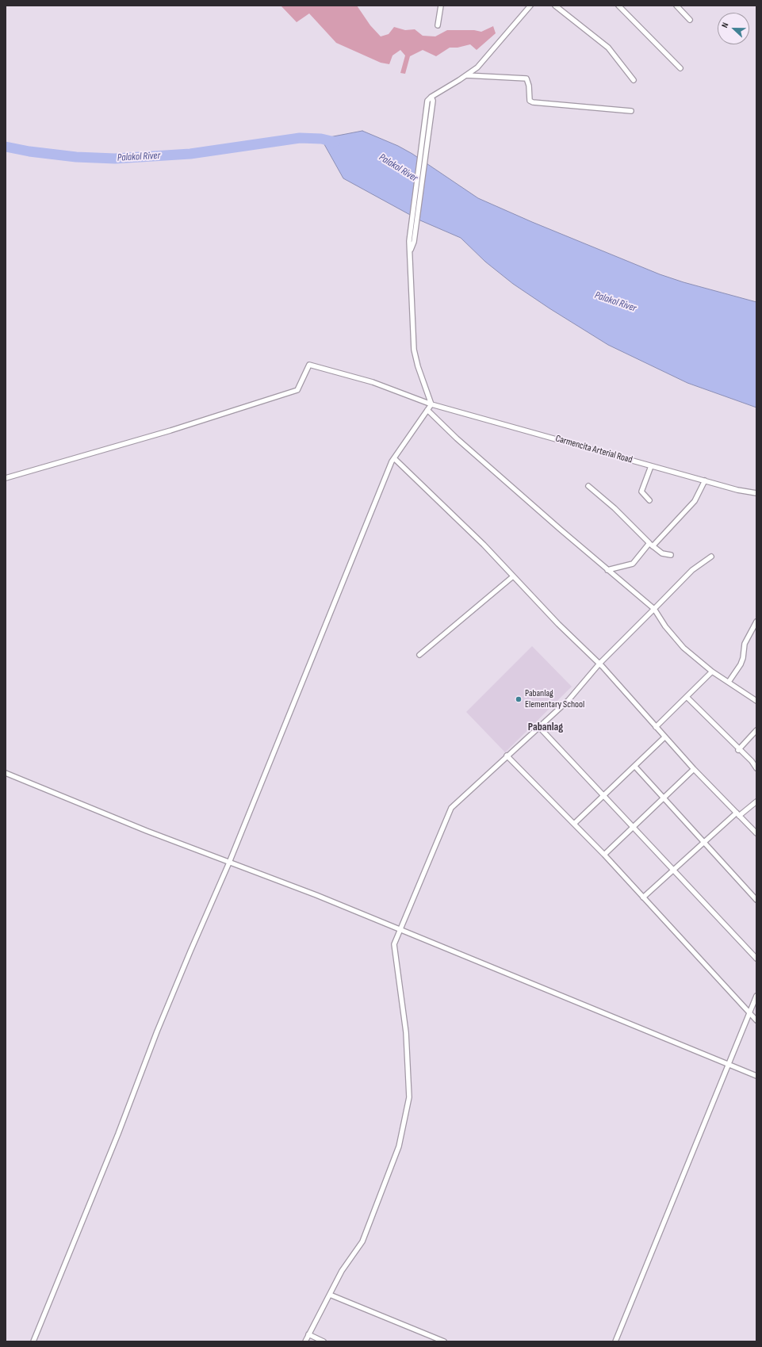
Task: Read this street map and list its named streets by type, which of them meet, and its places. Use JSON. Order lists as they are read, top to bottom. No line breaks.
{"streets":{"street":["Carmencita Arterial Road"]},"districts":["Pabanlag"],"water":["Palakol River"],"places":["Pabanlag Elementary School"],"north":"left"}
